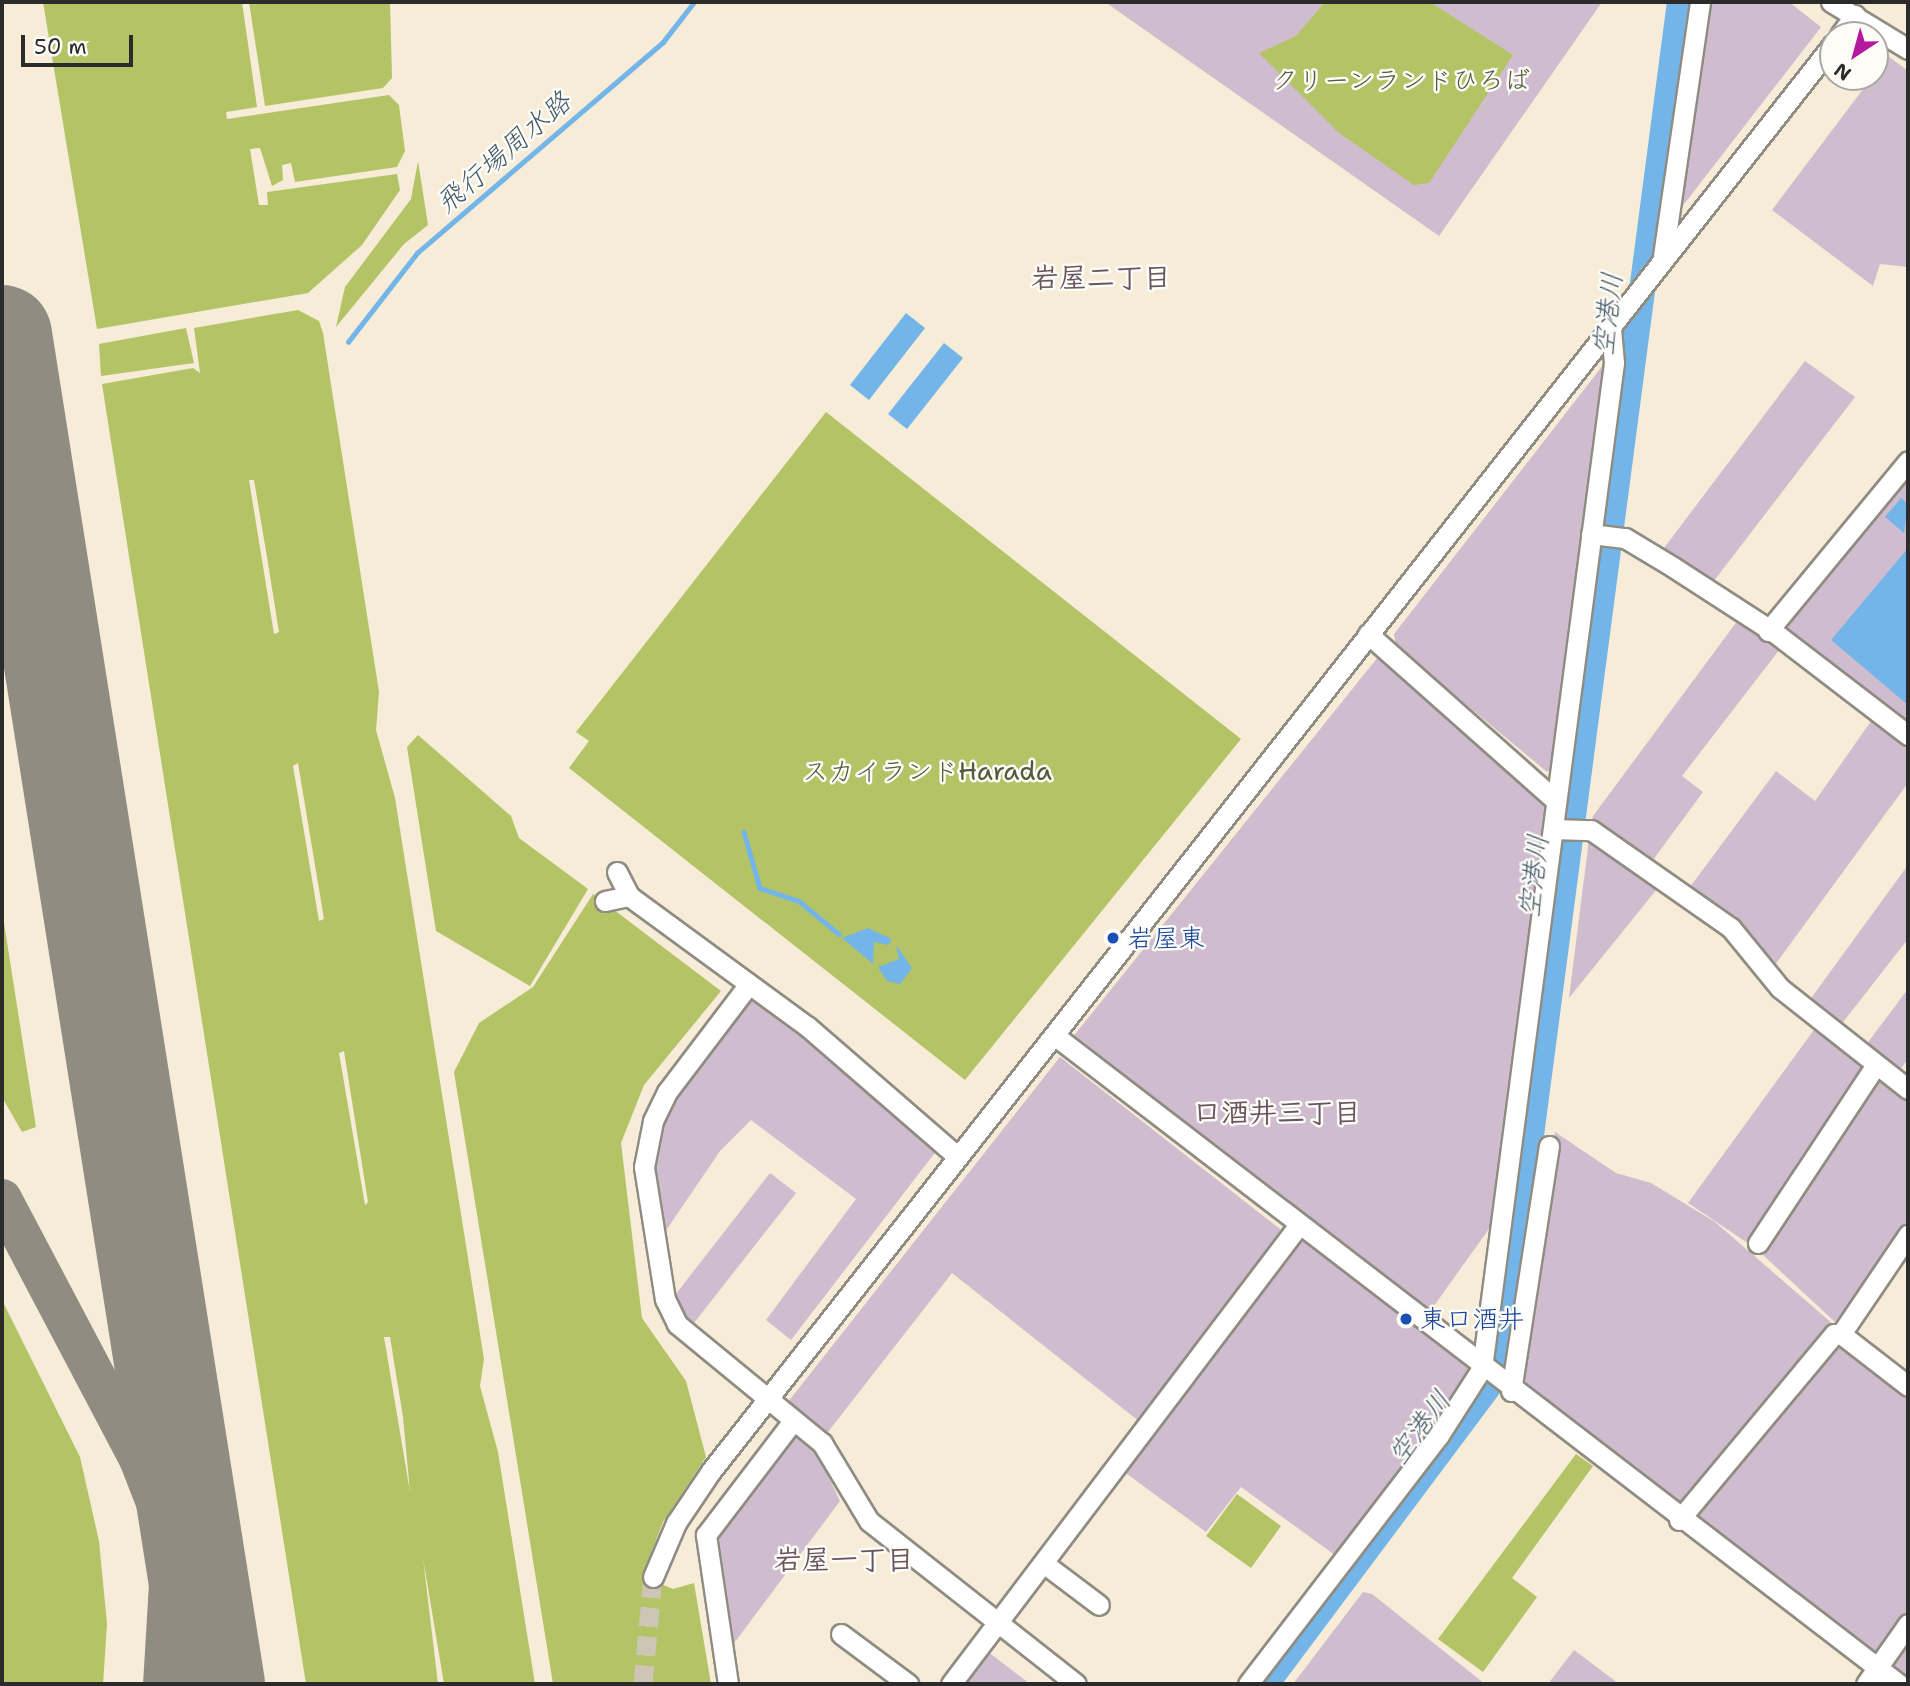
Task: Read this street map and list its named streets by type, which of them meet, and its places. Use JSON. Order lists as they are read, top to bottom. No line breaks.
{"districts":["岩屋二丁目","口酒井三丁目","岩屋一丁目"],"water":["飛行場周水路","空港川"],"parks":["クリーンランドひろば","スカイランドHarada"],"places":["岩屋東","東口酒井"],"scale_bar":"50 m","north":"bottom left"}
